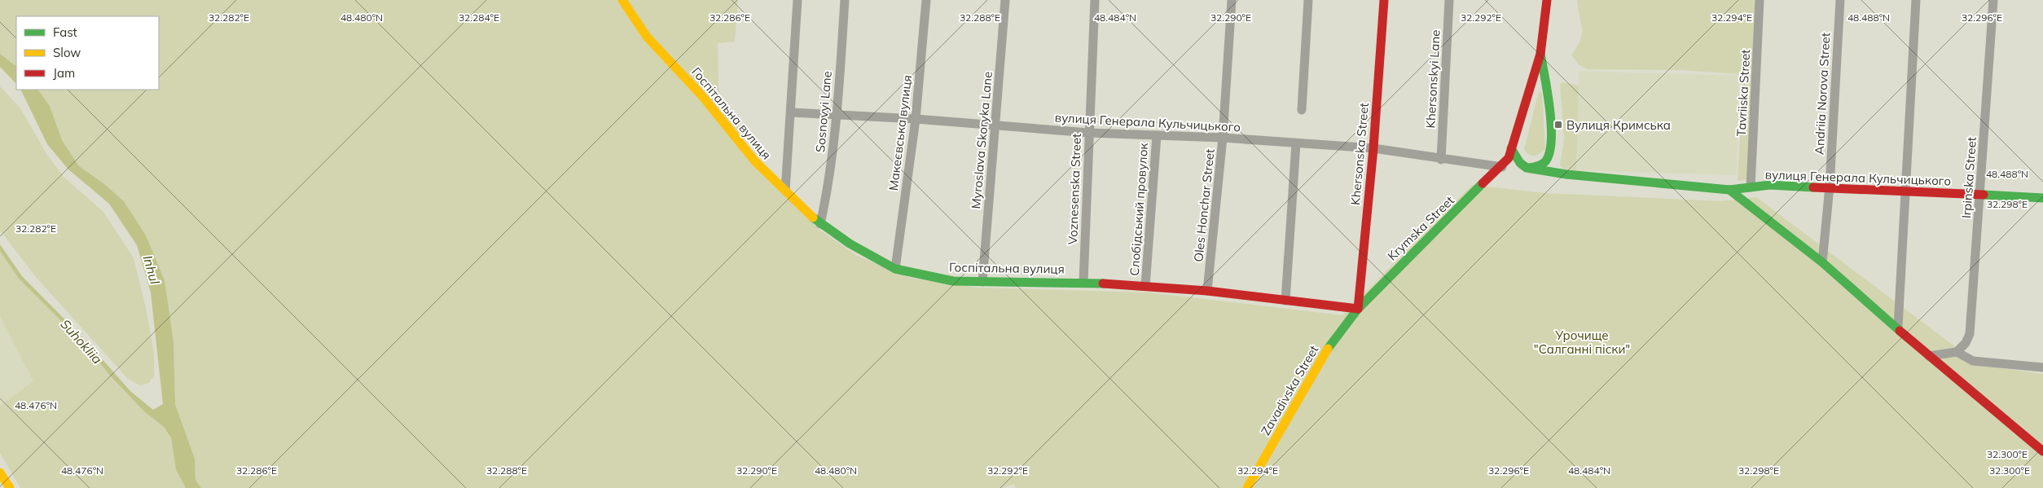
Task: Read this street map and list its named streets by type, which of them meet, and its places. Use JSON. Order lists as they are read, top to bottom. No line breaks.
{"streets":{"street":["Khersonskyi Lane","Tavriiska Street","Andriia Norova Street","Sosnovyi Lane","Госпітальна вулиця","вулиця Генерала Кульчицького","Макеєвська вулиця","Myroslava Skoryka Lane","Khersonska Street","Irpinska Street","Voznesenska Street","Oles Honchar Street","Слобідський провулок","Krymska Street","Zavadivska Street"]},"crossings":[["Khersonskyi Lane","вулиця Генерала Кульчицького"],["Tavriiska Street","вулиця Генерала Кульчицького"],["Andriia Norova Street","вулиця Генерала Кульчицького"],["Sosnovyi Lane","Госпітальна вулиця"],["Sosnovyi Lane","вулиця Генерала Кульчицького"],["Госпітальна вулиця","Макеєвська вулиця"],["Госпітальна вулиця","Myroslava Skoryka Lane"],["Госпітальна вулиця","Khersonska Street"],["Госпітальна вулиця","Voznesenska Street"],["Госпітальна вулиця","Oles Honchar Street"],["Госпітальна вулиця","Слобідський провулок"],["Госпітальна вулиця","Krymska Street"],["Госпітальна вулиця","Zavadivska Street"],["вулиця Генерала Кульчицького","Макеєвська вулиця"],["вулиця Генерала Кульчицького","Myroslava Skoryka Lane"],["вулиця Генерала Кульчицького","Khersonska Street"],["вулиця Генерала Кульчицького","Irpinska Street"],["вулиця Генерала Кульчицького","Voznesenska Street"],["вулиця Генерала Кульчицького","Oles Honchar Street"],["вулиця Генерала Кульчицького","Слобідський провулок"],["вулиця Генерала Кульчицького","Krymska Street"],["Khersonska Street","Krymska Street"],["Khersonska Street","Zavadivska Street"],["Krymska Street","Zavadivska Street"]],"water":["Inhul","Suhokliia"],"parks":["Урочище \"Салганні піски\""],"places":{"transit":["Вулиця Кримська"]},"legend":["Fast","Slow","Jam"],"coordinates":["32.282°E","48.480°N","32.284°E","32.286°E","32.288°E","48.484°N","32.290°E","32.292°E","32.294°E","48.488°N","32.296°E","32.298°E","48.476°N","32.300°E"]}
